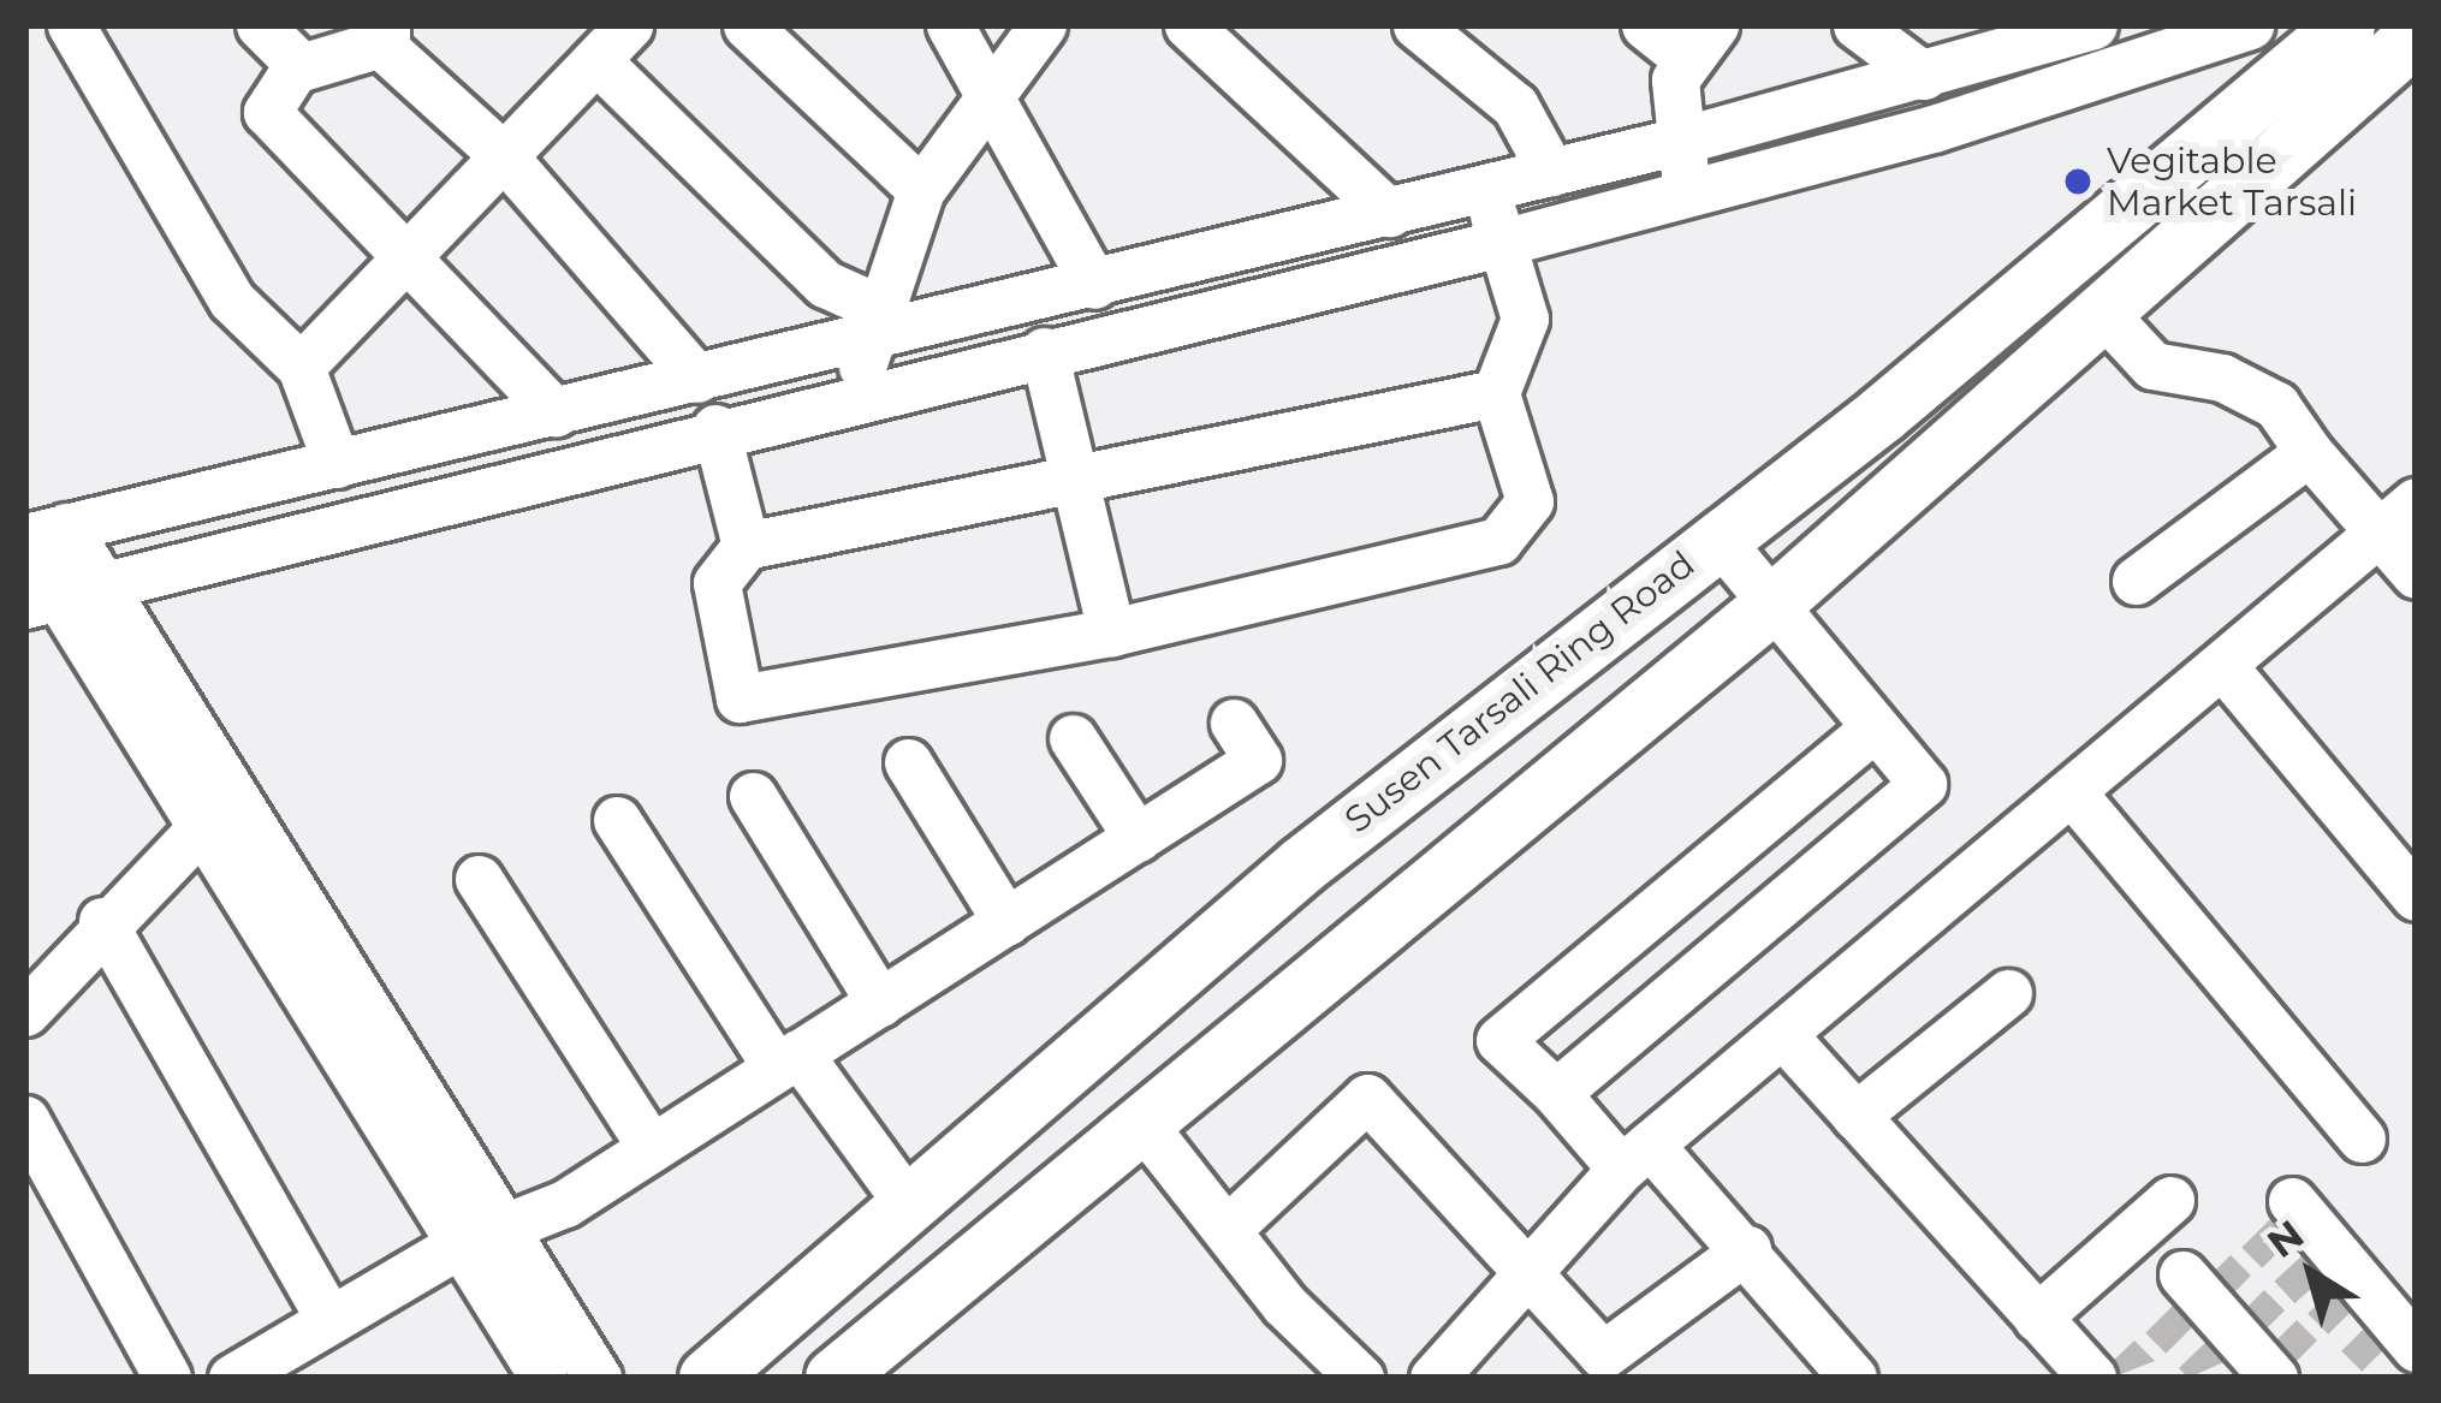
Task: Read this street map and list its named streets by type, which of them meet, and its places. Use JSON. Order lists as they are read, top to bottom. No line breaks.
{"streets":{"main road":["Susen Tarsali Ring Road"]},"places":["Vegitable Market Tarsali"],"north":"top left"}
